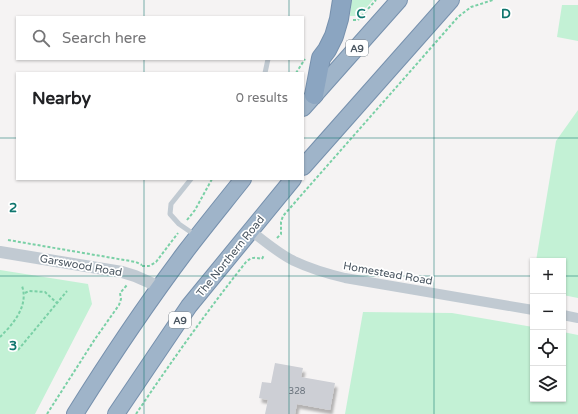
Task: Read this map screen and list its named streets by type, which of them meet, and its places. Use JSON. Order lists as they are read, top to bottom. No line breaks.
{"streets":{"highway":["A9","The Northern Road"],"street":["Garswood Road","Homestead Road"]},"crossings":[["The Northern Road","Homestead Road"]],"house_numbers":["328"],"page":{"search":"Search here","heading":["Nearby","0 results"],"map_buttons":["+","−"]},"grid":{"columns":["C","D"],"rows":["2","3"]}}
